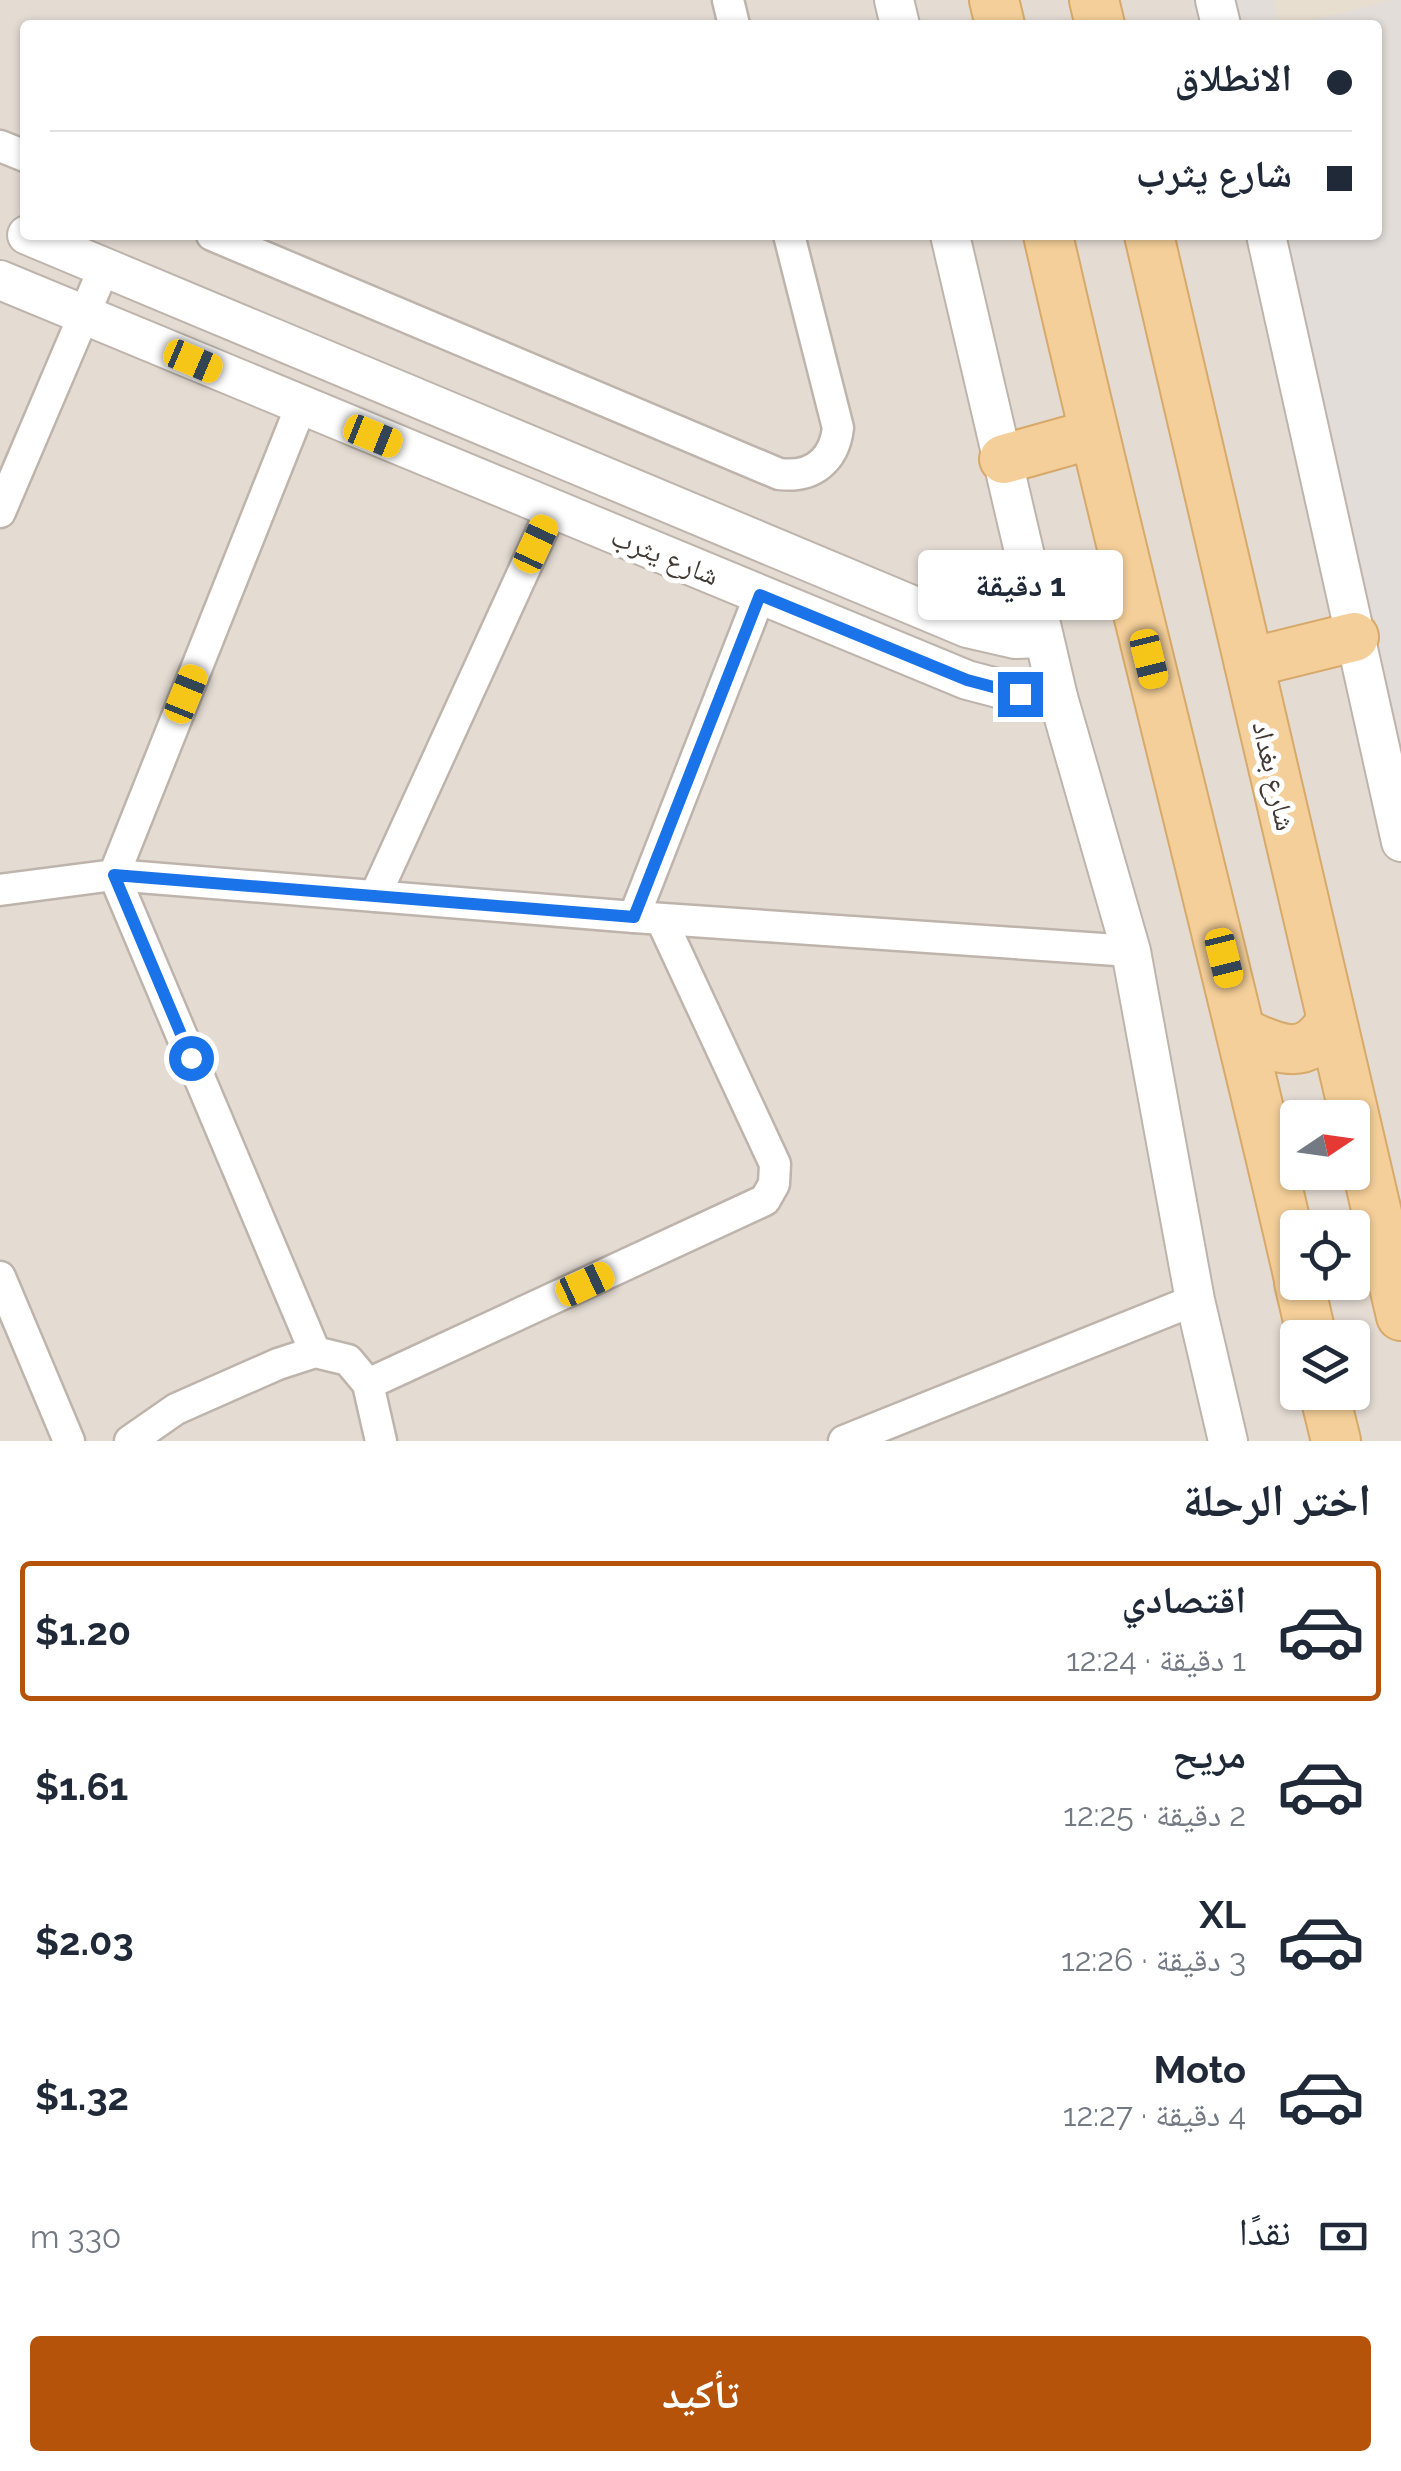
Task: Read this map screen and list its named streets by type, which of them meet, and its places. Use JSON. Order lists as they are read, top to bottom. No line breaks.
{"streets":{"main road":["شارع بغداد"],"street":["شارع يثرب"]},"north":"right","page":{"banner":["الانطلاق","شارع يثرب"],"bubble":"1 دقيقة","heading":"اختر الرحلة","list":[{"name":"اقتصادي","note":"1 دقيقة · 12:24","value":"$1.20"},{"name":"مريح","note":"2 دقيقة · 12:25","value":"$1.61"},{"name":"XL","note":"3 دقيقة · 12:26","value":"$2.03"},{"name":"Moto","note":"4 دقيقة · 12:27","value":"$1.32"}],"pay":["نقدًا","330 m"],"buttons":"تأكيد"}}
